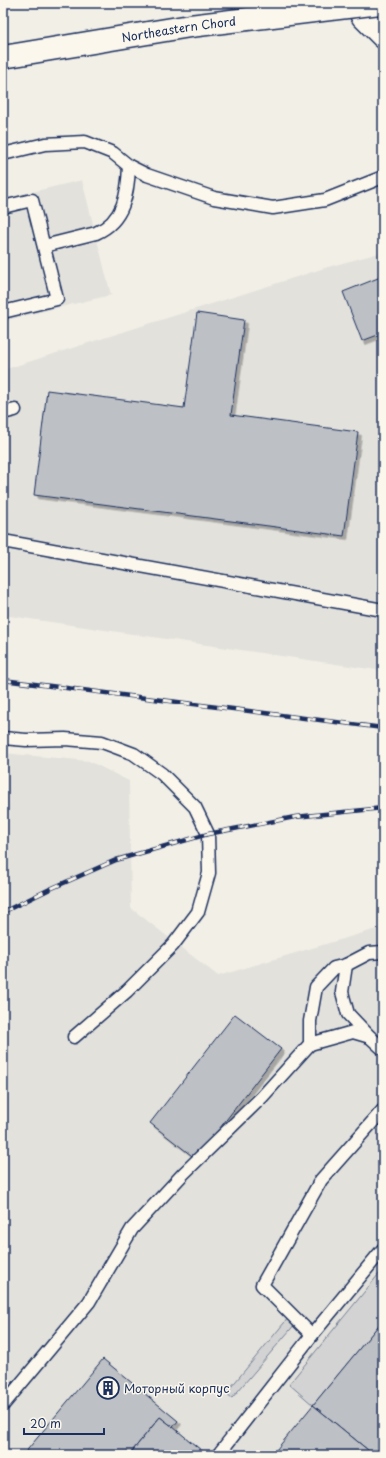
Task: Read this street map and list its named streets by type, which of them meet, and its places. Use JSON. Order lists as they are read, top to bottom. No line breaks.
{"streets":{"main road":["Northeastern Chord"]},"places":{"building":["Моторный корпус"]},"scale_bar":"20 m"}
